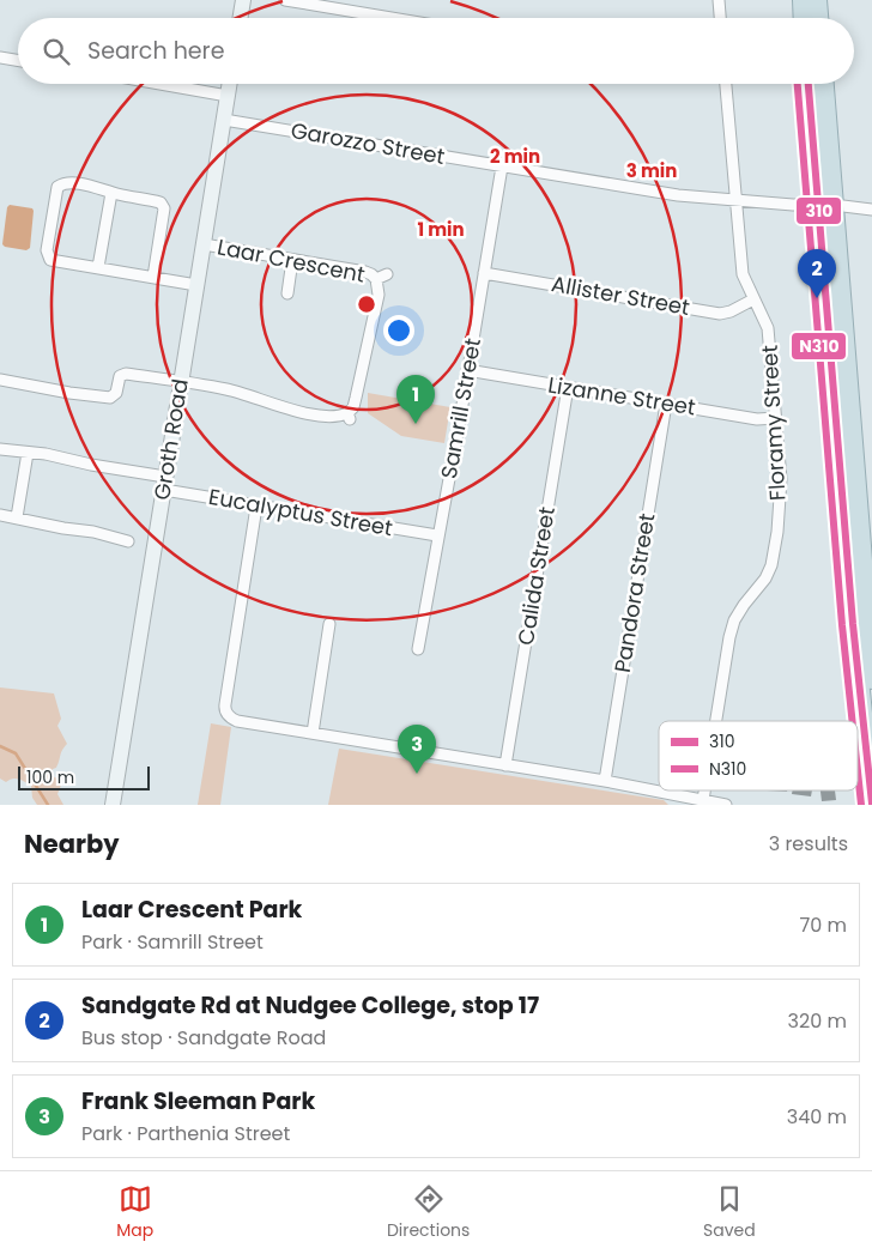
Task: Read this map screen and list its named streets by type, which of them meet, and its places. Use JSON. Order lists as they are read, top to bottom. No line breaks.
{"streets":{"street":["Garozzo Street","Laar Crescent","Allister Street","Lizanne Street","Samrill Street","Floramy Street","Groth Road","Eucalyptus Street","Calida Street","Pandora Street"]},"crossings":[["Garozzo Street","Samrill Street"],["Garozzo Street","Floramy Street"],["Garozzo Street","Groth Road"],["Laar Crescent","Groth Road"],["Allister Street","Samrill Street"],["Allister Street","Floramy Street"],["Lizanne Street","Samrill Street"],["Lizanne Street","Floramy Street"],["Lizanne Street","Calida Street"],["Lizanne Street","Pandora Street"],["Samrill Street","Eucalyptus Street"],["Groth Road","Eucalyptus Street"]],"lines":["transit line 310","transit line N310"],"legend":["310","N310"],"scale_bar":"100 m","page":{"search":"Search here","pins":["2","1","3"],"scale":"100 m","heading":["Nearby","3 results"],"list":[{"mark":"1","name":"Laar Crescent Park","note":"Park · Samrill Street","value":"70 m"},{"mark":"2","name":"Sandgate Rd at Nudgee College, stop 17","note":"Bus stop · Sandgate Road","value":"320 m"},{"mark":"3","name":"Frank Sleeman Park","note":"Park · Parthenia Street","value":"340 m"}],"nav":["Map","Directions","Saved"]},"rings":["2 min","3 min","1 min"]}
